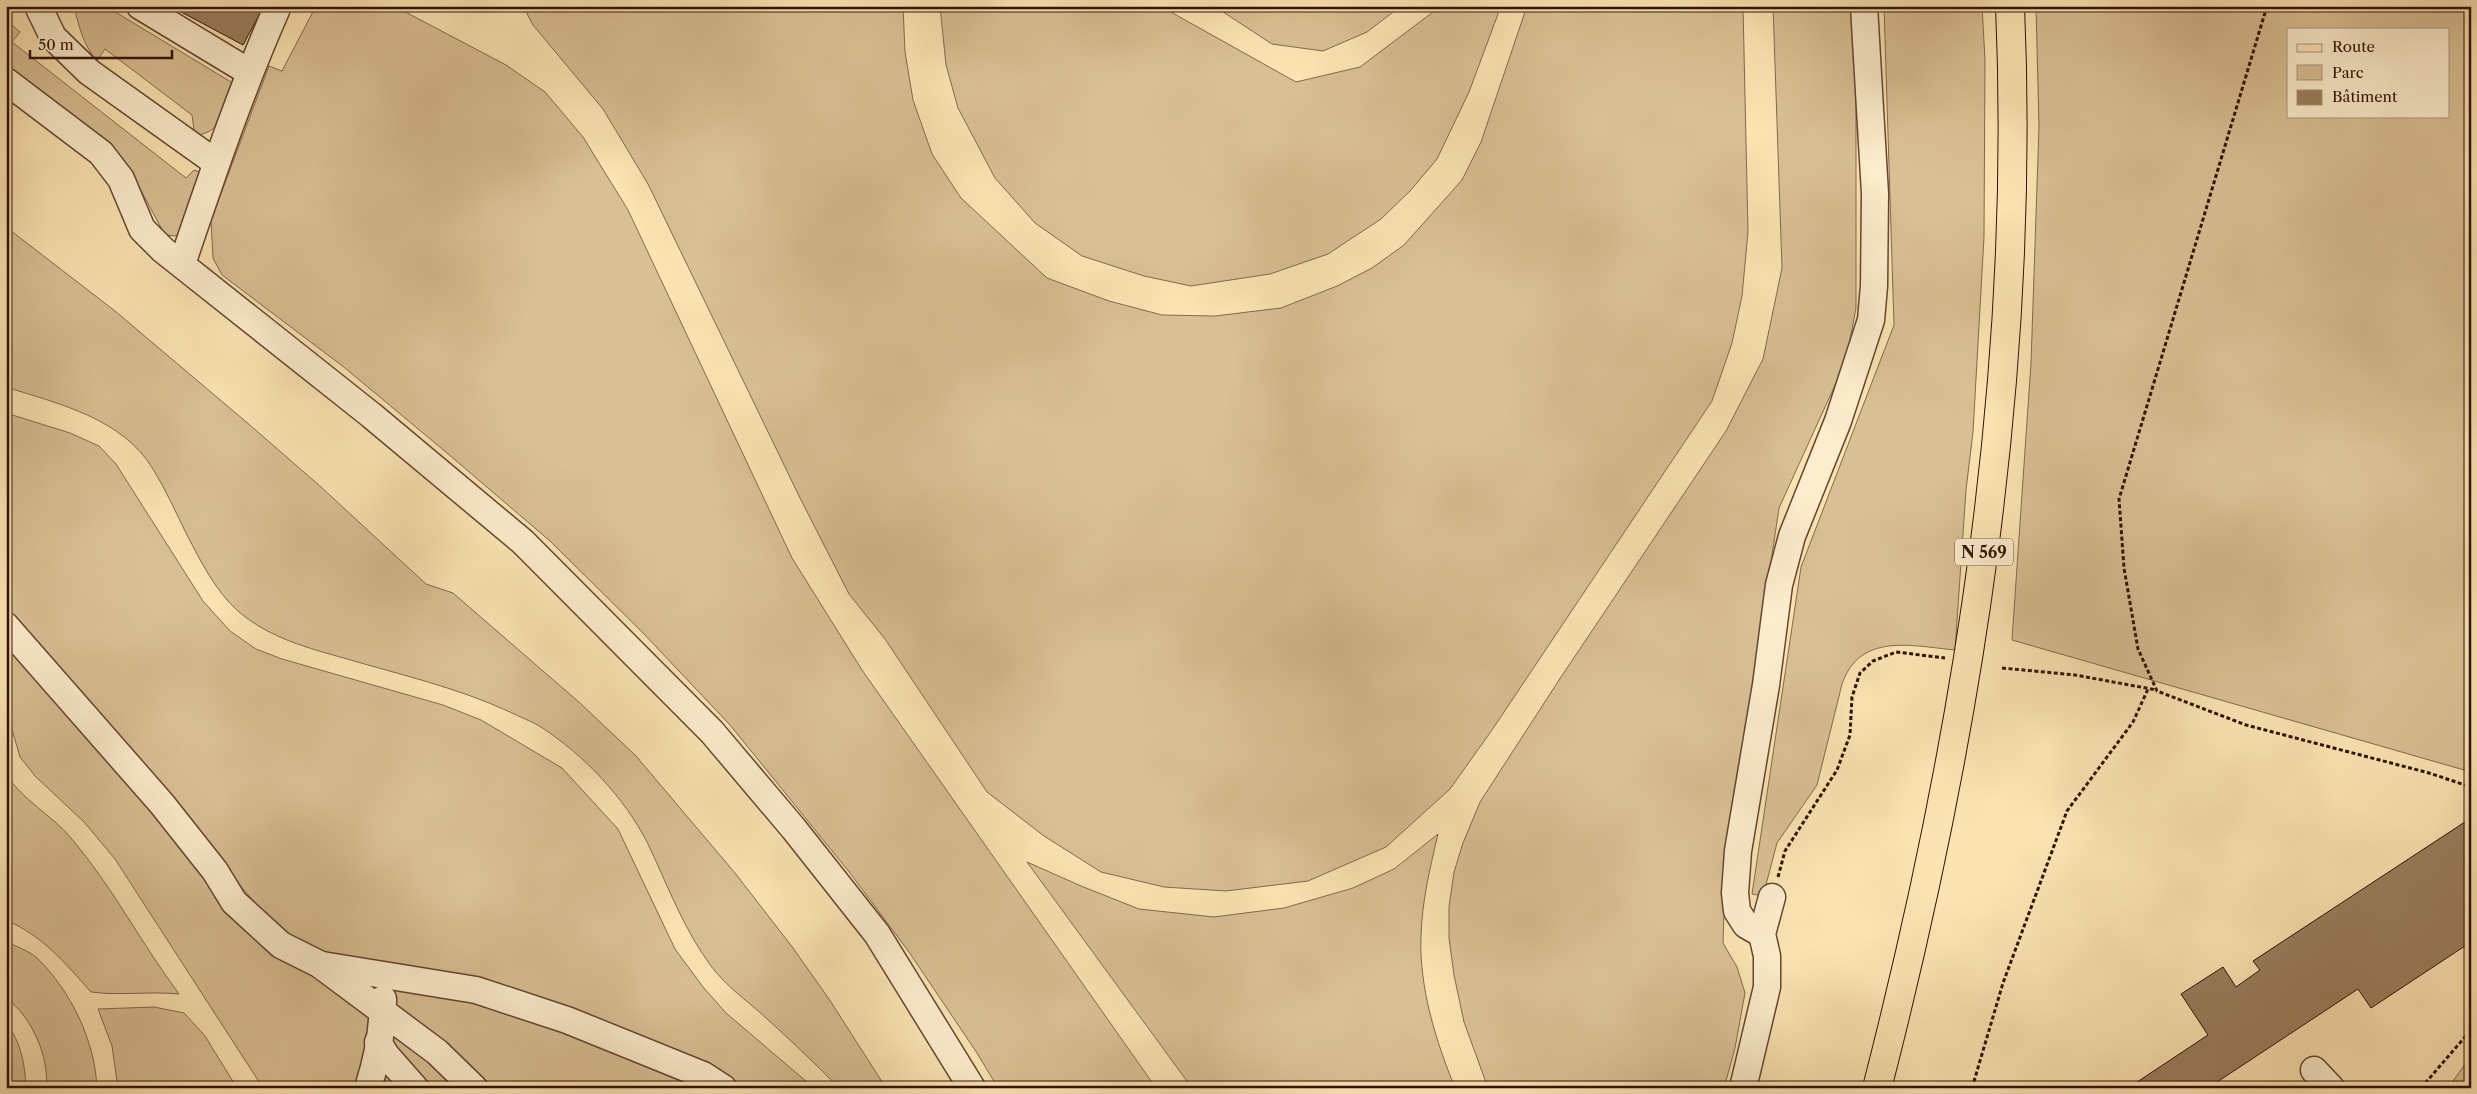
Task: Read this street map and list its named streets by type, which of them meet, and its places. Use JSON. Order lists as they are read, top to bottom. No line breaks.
{"streets":{"main road":["N 569"]},"legend":["Route","Parc","Bâtiment"],"scale_bar":"50 m"}
